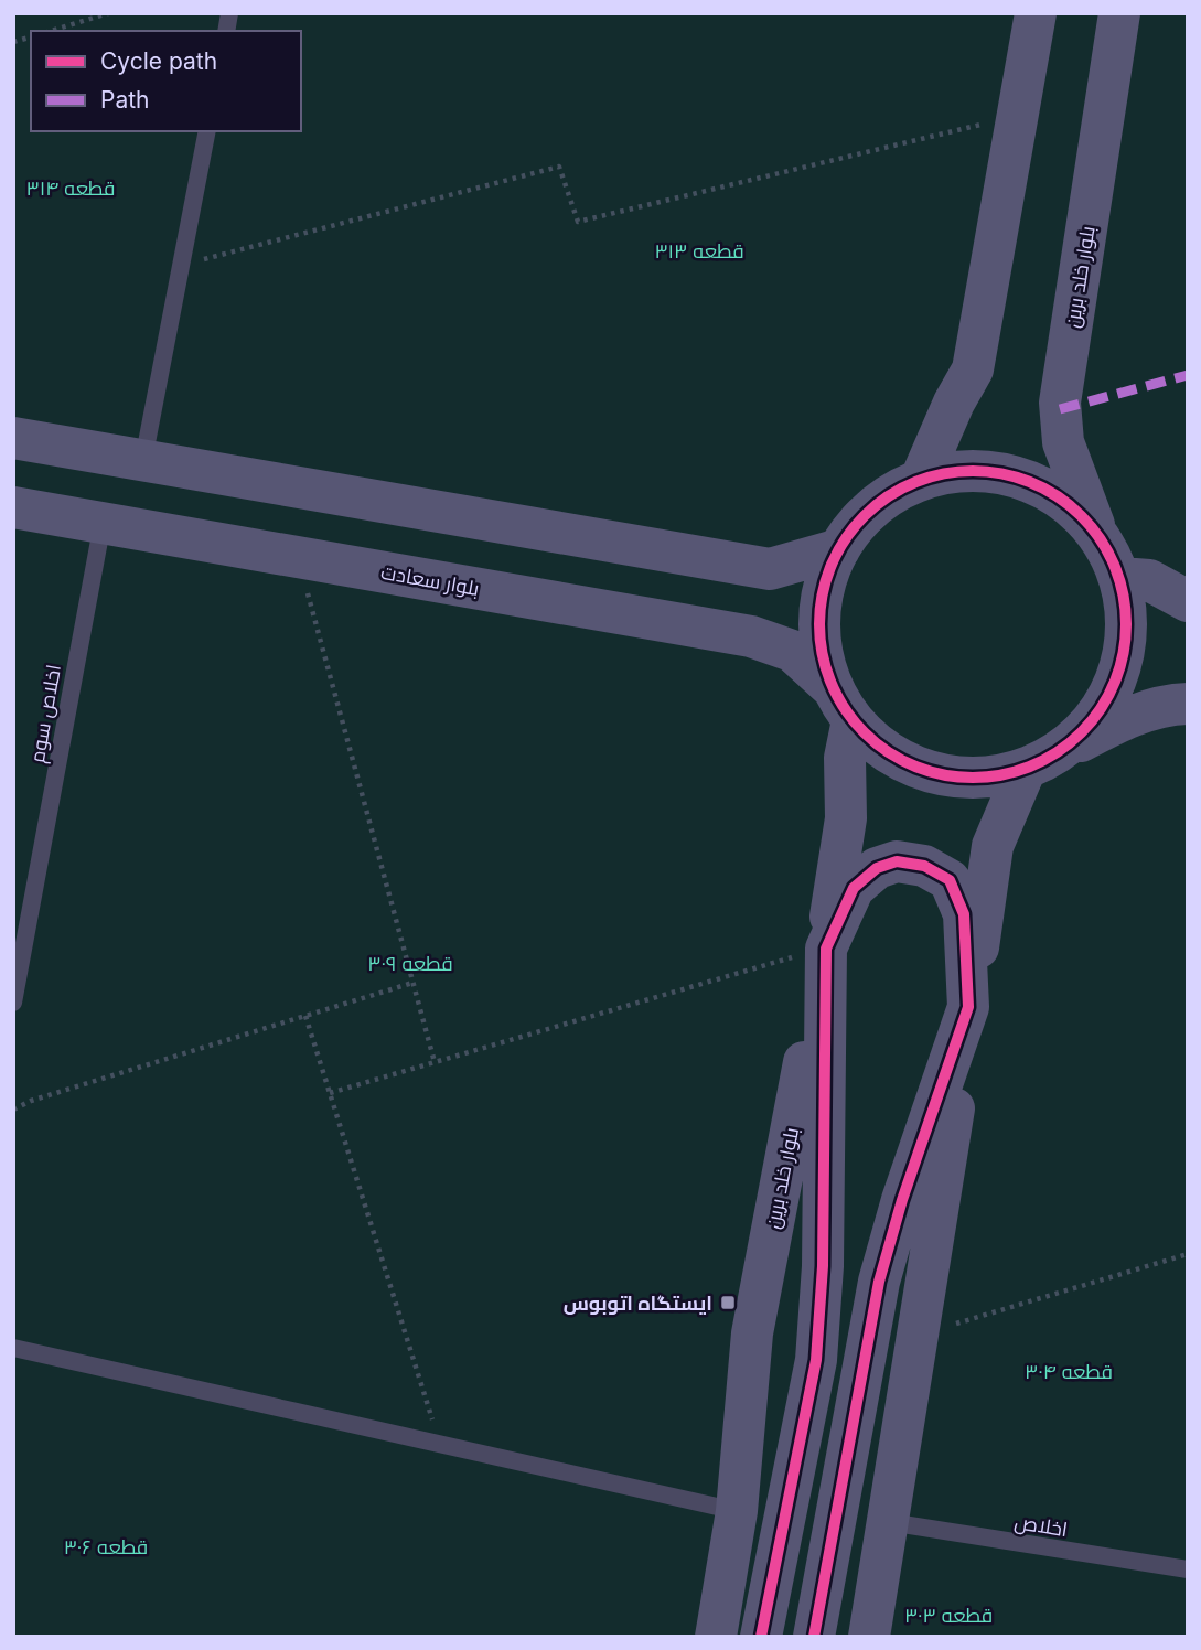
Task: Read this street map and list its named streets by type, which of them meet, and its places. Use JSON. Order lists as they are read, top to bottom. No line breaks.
{"streets":{"street":["بلوار خلد برین","بلوار سعادت"],"lane":["اخلاص سوم","اخلاص"]},"crossings":[["بلوار خلد برین","بلوار سعادت"],["بلوار سعادت","اخلاص سوم"]],"parks":["قطعه ۳۱۴","قطعه ۳۱۳","قطعه ۳۰۹","قطعه ۳۰۴","قطعه ۳۰۶","قطعه ۳۰۳"],"places":{"transit":["ایستگاه اتوبوس"]},"legend":["Cycle path","Path"]}
